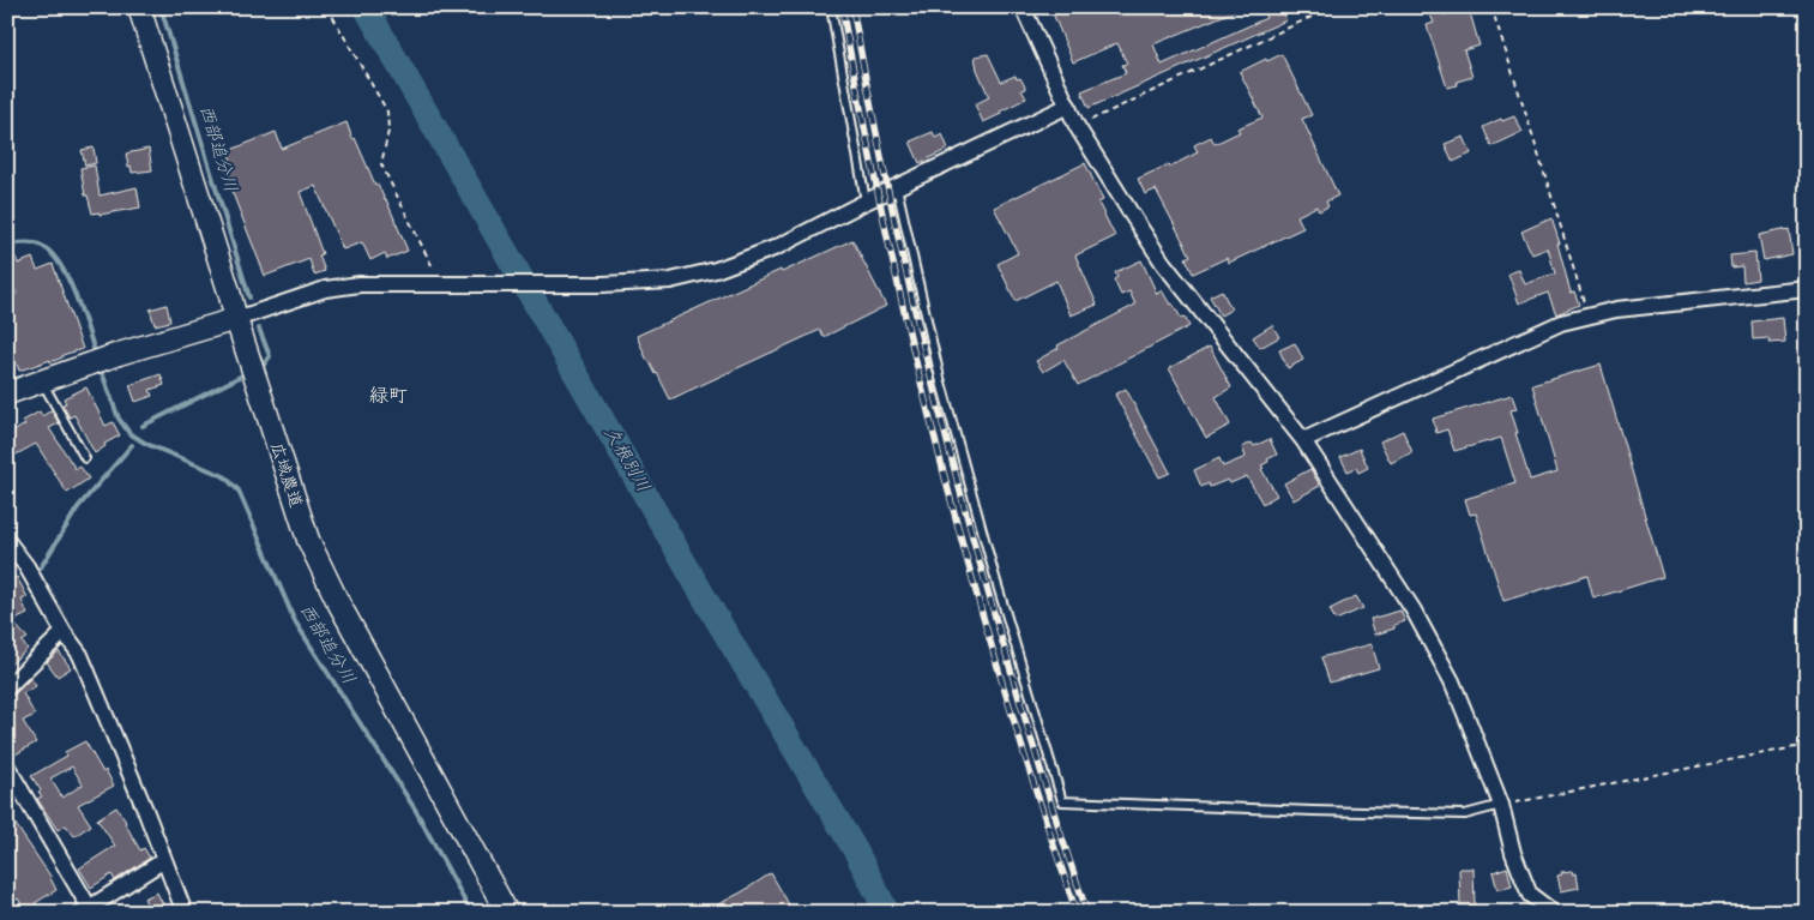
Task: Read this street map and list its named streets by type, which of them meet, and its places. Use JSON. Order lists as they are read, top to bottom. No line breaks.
{"streets":{"street":["広域農道"]},"districts":["緑町"],"water":["西部追分川","久根別川"]}
